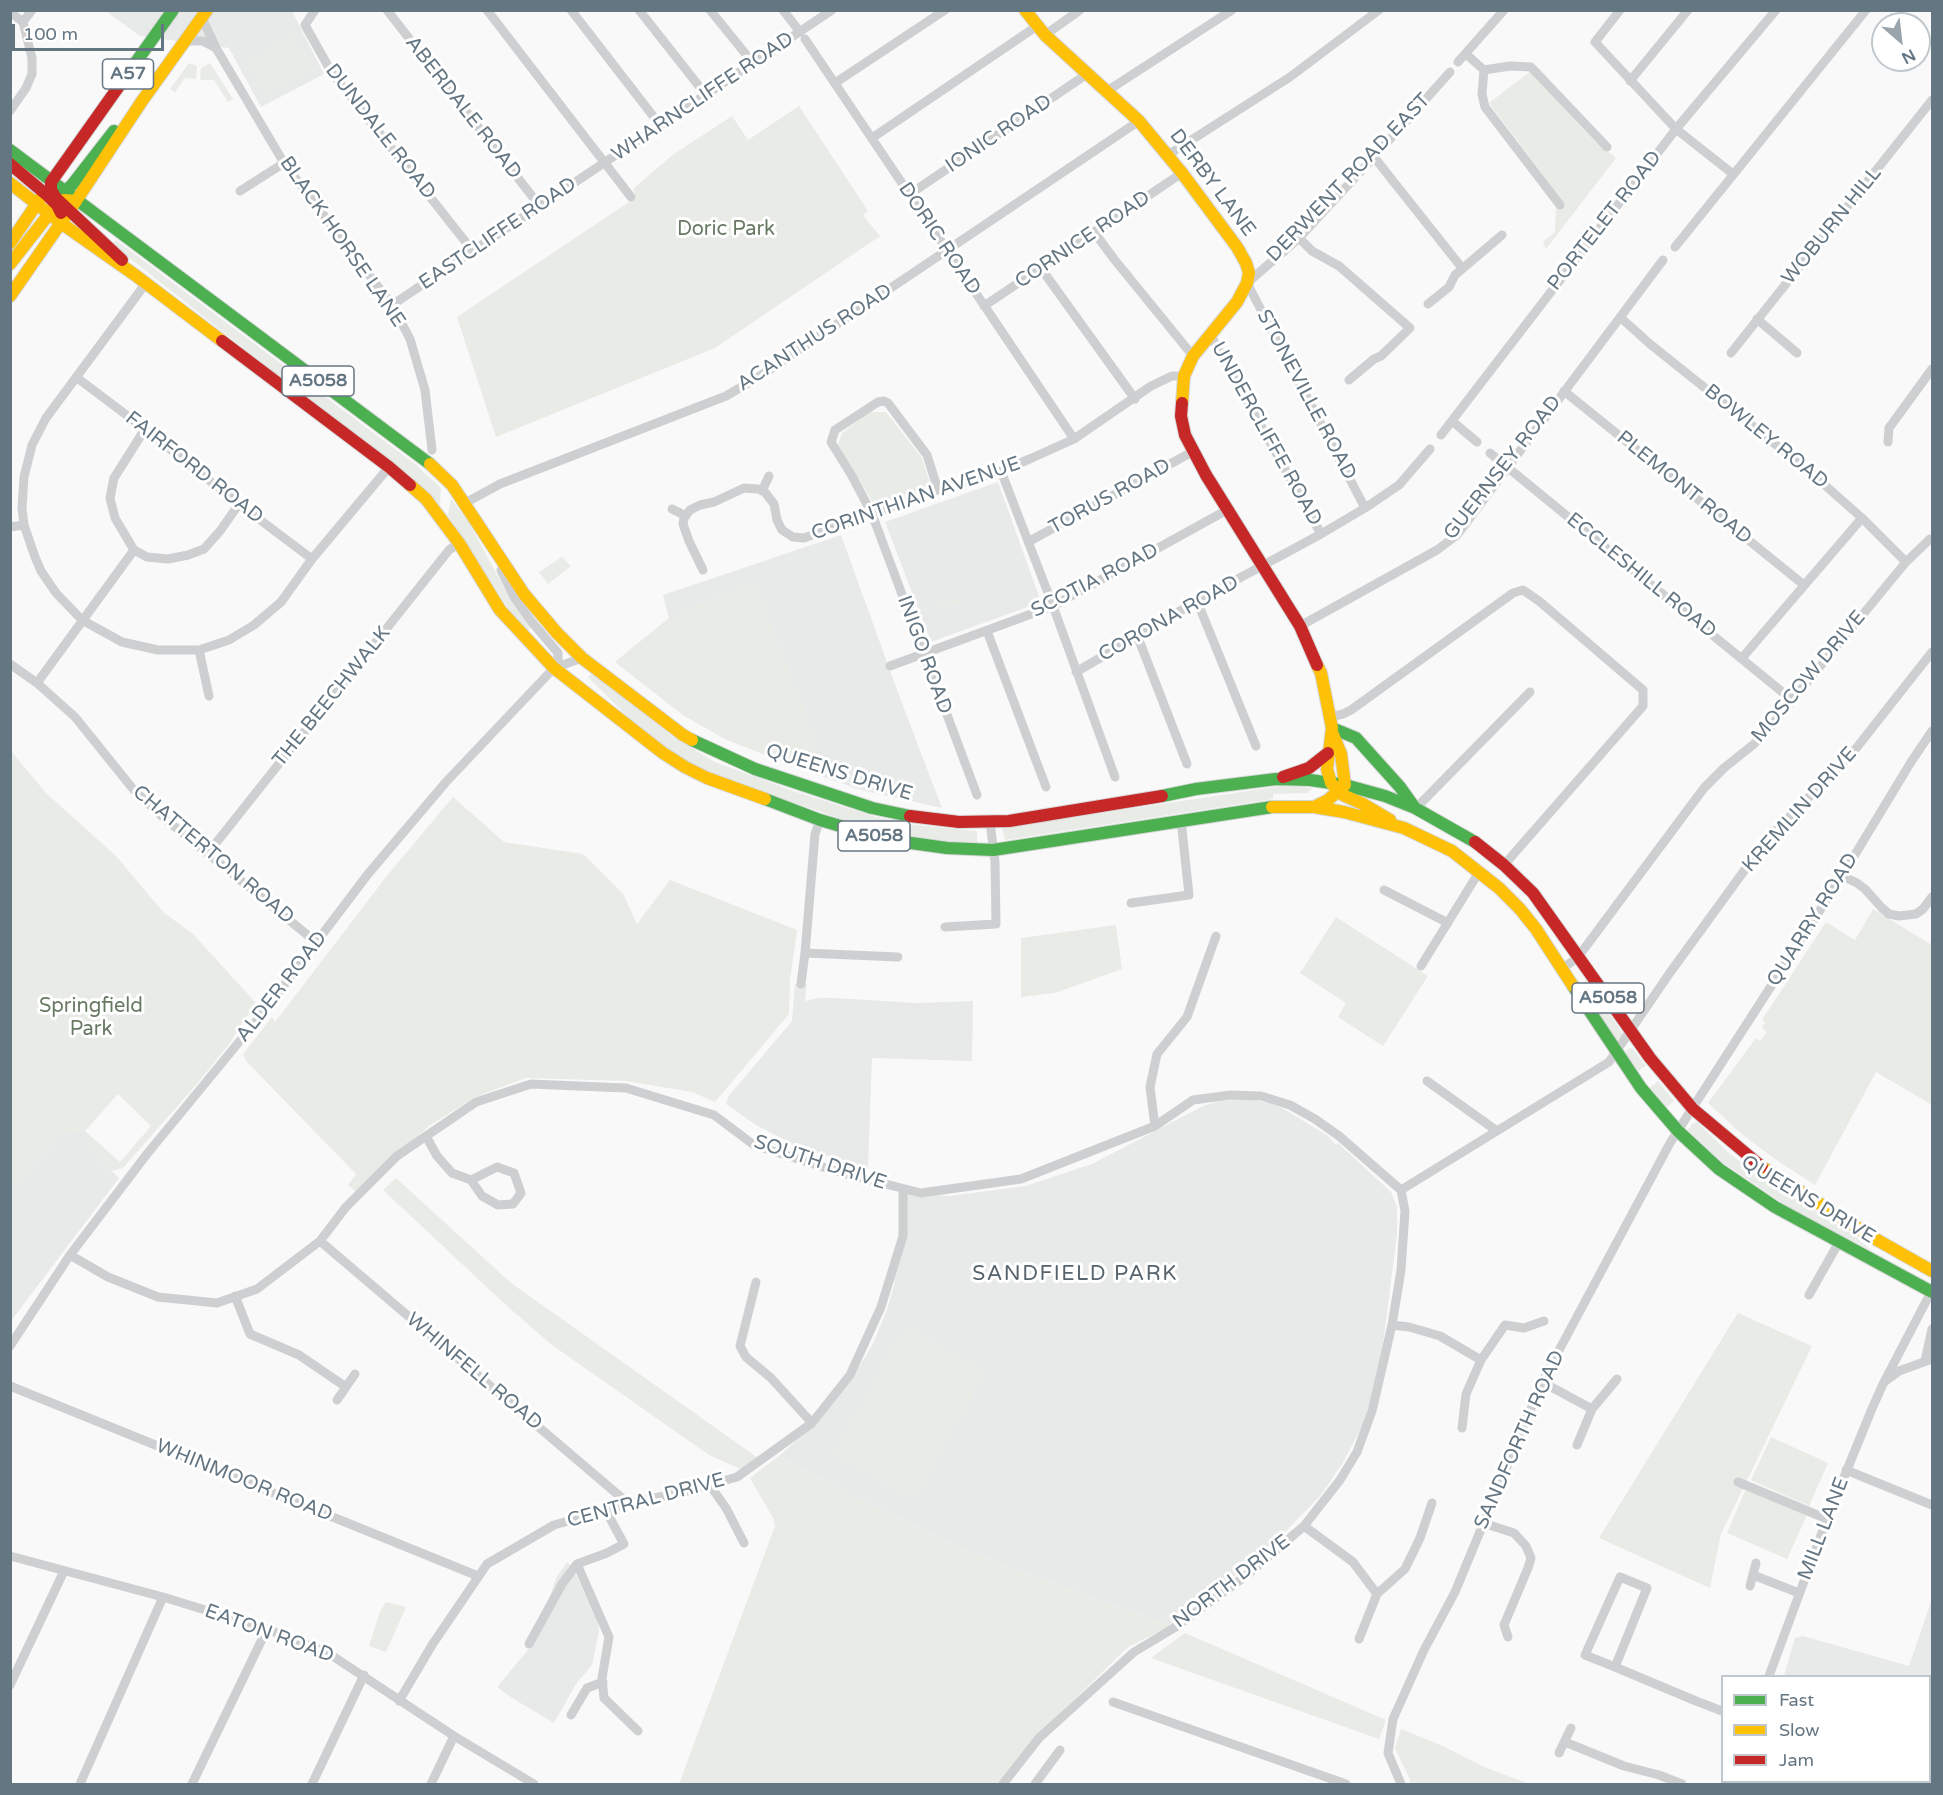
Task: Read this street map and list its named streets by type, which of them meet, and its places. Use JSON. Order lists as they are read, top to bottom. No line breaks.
{"streets":{"main road":["A57","DERBY LANE","A5058","QUEENS DRIVE"],"street":["WHARNCLIFFE ROAD","ABERDALE ROAD","DUNDALE ROAD","IONIC ROAD","DERWENT ROAD EAST","PORTELET ROAD","WOBURN HILL","EASTCLIFFE ROAD","DORIC ROAD","CORNICE ROAD","BLACK HORSE LANE","ACANTHUS ROAD","STONEVILLE ROAD","UNDERCLIFFE ROAD","BOWLEY ROAD","FAIRFORD ROAD","GUERNSEY ROAD","PLEMONT ROAD","TORUS ROAD","CORINTHIAN AVENUE","ECCLESHILL ROAD","SCOTIA ROAD","CORONA ROAD","INIGO ROAD","MOSCOW DRIVE","THE BEECHWALK","KREMLIN DRIVE","CHATTERTON ROAD","QUARRY ROAD","ALDER ROAD","SOUTH DRIVE","WHINFELL ROAD","SANDFORTH ROAD","WHINMOOR ROAD","CENTRAL DRIVE","MILL LANE","NORTH DRIVE","EATON ROAD"]},"crossings":[["A57","BLACK HORSE LANE"],["A57","A5058"],["WHARNCLIFFE ROAD","EASTCLIFFE ROAD"],["WHARNCLIFFE ROAD","DORIC ROAD"],["ABERDALE ROAD","EASTCLIFFE ROAD"],["DUNDALE ROAD","EASTCLIFFE ROAD"],["IONIC ROAD","DERBY LANE"],["IONIC ROAD","DORIC ROAD"],["DERWENT ROAD EAST","DERBY LANE"],["DERWENT ROAD EAST","STONEVILLE ROAD"],["DERBY LANE","CORNICE ROAD"],["DERBY LANE","ACANTHUS ROAD"],["DERBY LANE","STONEVILLE ROAD"],["EASTCLIFFE ROAD","BLACK HORSE LANE"],["DORIC ROAD","CORNICE ROAD"],["DORIC ROAD","ACANTHUS ROAD"],["DORIC ROAD","CORINTHIAN AVENUE"],["ACANTHUS ROAD","A5058"],["A5058","THE BEECHWALK"],["A5058","QUEENS DRIVE"],["BOWLEY ROAD","GUERNSEY ROAD"],["BOWLEY ROAD","MOSCOW DRIVE"],["GUERNSEY ROAD","PLEMONT ROAD"],["GUERNSEY ROAD","ECCLESHILL ROAD"],["CORINTHIAN AVENUE","INIGO ROAD"],["ECCLESHILL ROAD","MOSCOW DRIVE"],["SCOTIA ROAD","INIGO ROAD"],["MOSCOW DRIVE","QUEENS DRIVE"],["THE BEECHWALK","QUEENS DRIVE"],["THE BEECHWALK","CHATTERTON ROAD"],["QUEENS DRIVE","KREMLIN DRIVE"],["QUEENS DRIVE","QUARRY ROAD"],["QUEENS DRIVE","ALDER ROAD"],["QUEENS DRIVE","SANDFORTH ROAD"],["QUEENS DRIVE","MILL LANE"],["KREMLIN DRIVE","SOUTH DRIVE"],["KREMLIN DRIVE","NORTH DRIVE"],["CHATTERTON ROAD","ALDER ROAD"],["QUARRY ROAD","SANDFORTH ROAD"],["ALDER ROAD","SOUTH DRIVE"],["SOUTH DRIVE","WHINFELL ROAD"],["SOUTH DRIVE","CENTRAL DRIVE"],["SOUTH DRIVE","NORTH DRIVE"],["WHINFELL ROAD","CENTRAL DRIVE"],["WHINMOOR ROAD","CENTRAL DRIVE"],["CENTRAL DRIVE","EATON ROAD"]],"districts":["SANDFIELD PARK"],"parks":["Doric Park","Springfield Park"],"legend":["Fast","Slow","Jam"],"scale_bar":"100 m","north":"bottom right"}
